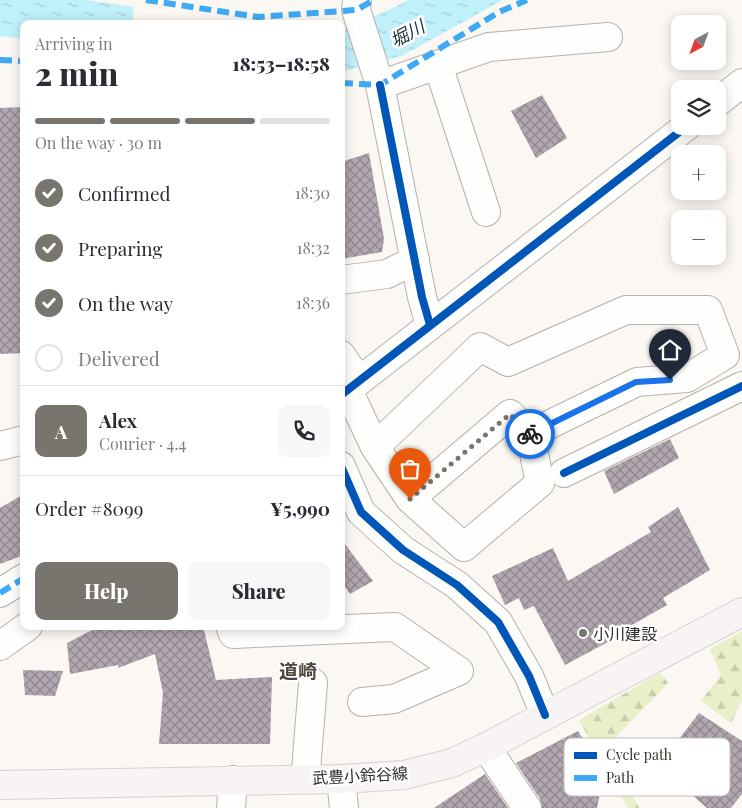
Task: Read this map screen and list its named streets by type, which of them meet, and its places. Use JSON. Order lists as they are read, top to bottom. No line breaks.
{"streets":{"main road":["武豊小鈴谷線"]},"districts":["道崎"],"water":["堀川"],"places":["小川建設"],"legend":["Cycle path","Path"],"north":"bottom left","page":{"map_buttons":["+","−"],"heading":["2 min","Arriving in","18:53–18:58"],"panel":["Alex","Courier · 4.4","Order #8099","¥5,990"],"bar":"On the way · 30 m","list":[["Confirmed","18:30"],["Preparing","18:32"],["On the way","18:36"],"Delivered"],"round":"A","buttons":["Help","Share"]}}
